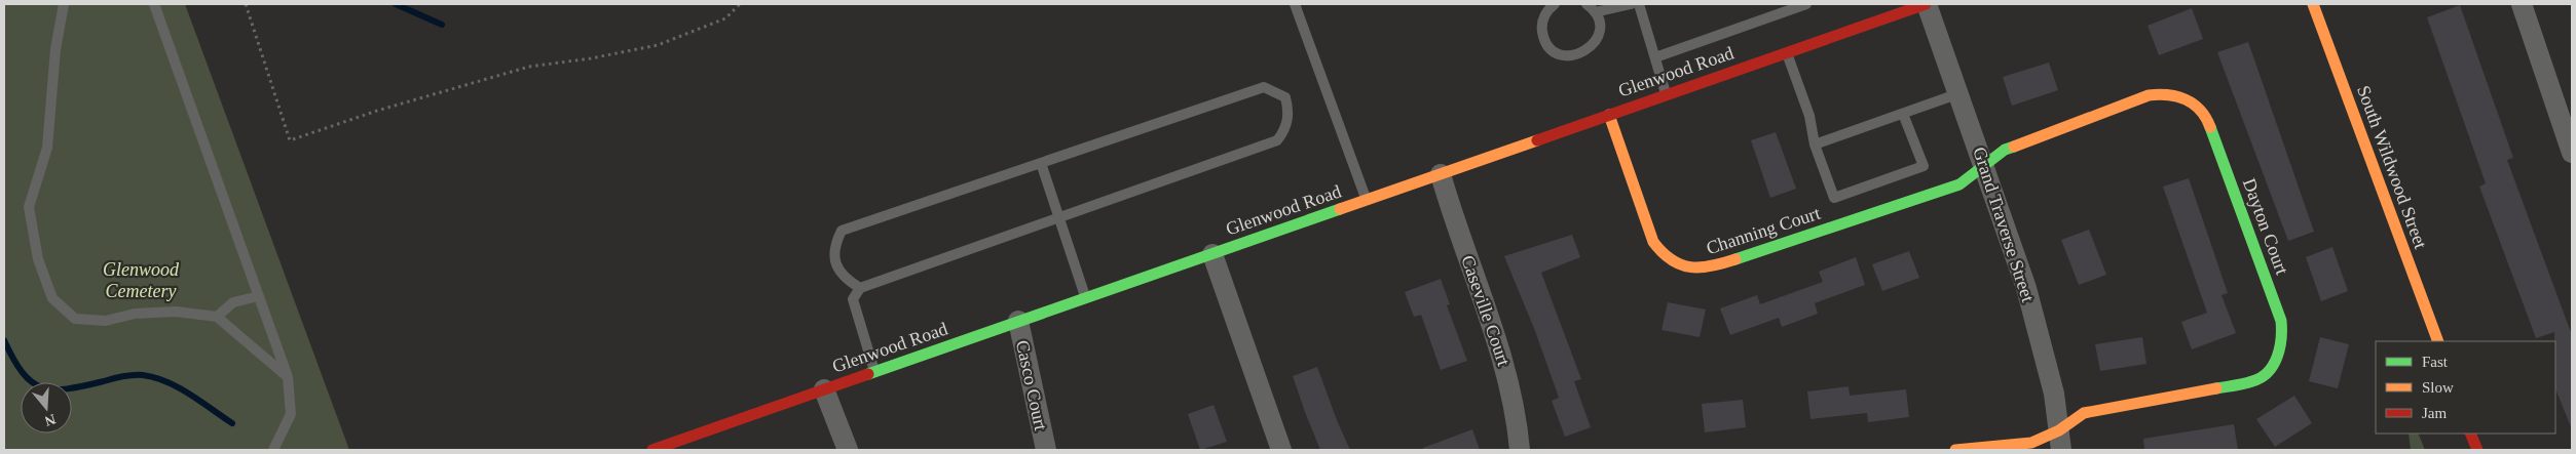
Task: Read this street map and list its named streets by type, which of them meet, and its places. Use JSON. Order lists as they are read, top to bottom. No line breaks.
{"streets":{"street":["Glenwood Road","South Wildwood Street","Grand Traverse Street","Dayton Court","Channing Court","Caseville Court","Casco Court"]},"crossings":[["Glenwood Road","Grand Traverse Street"],["Glenwood Road","Channing Court"],["Glenwood Road","Caseville Court"],["Glenwood Road","Casco Court"],["Grand Traverse Street","Dayton Court"],["Grand Traverse Street","Channing Court"],["Dayton Court","Channing Court"]],"parks":["Glenwood Cemetery"],"legend":["Fast","Slow","Jam"],"north":"bottom"}
